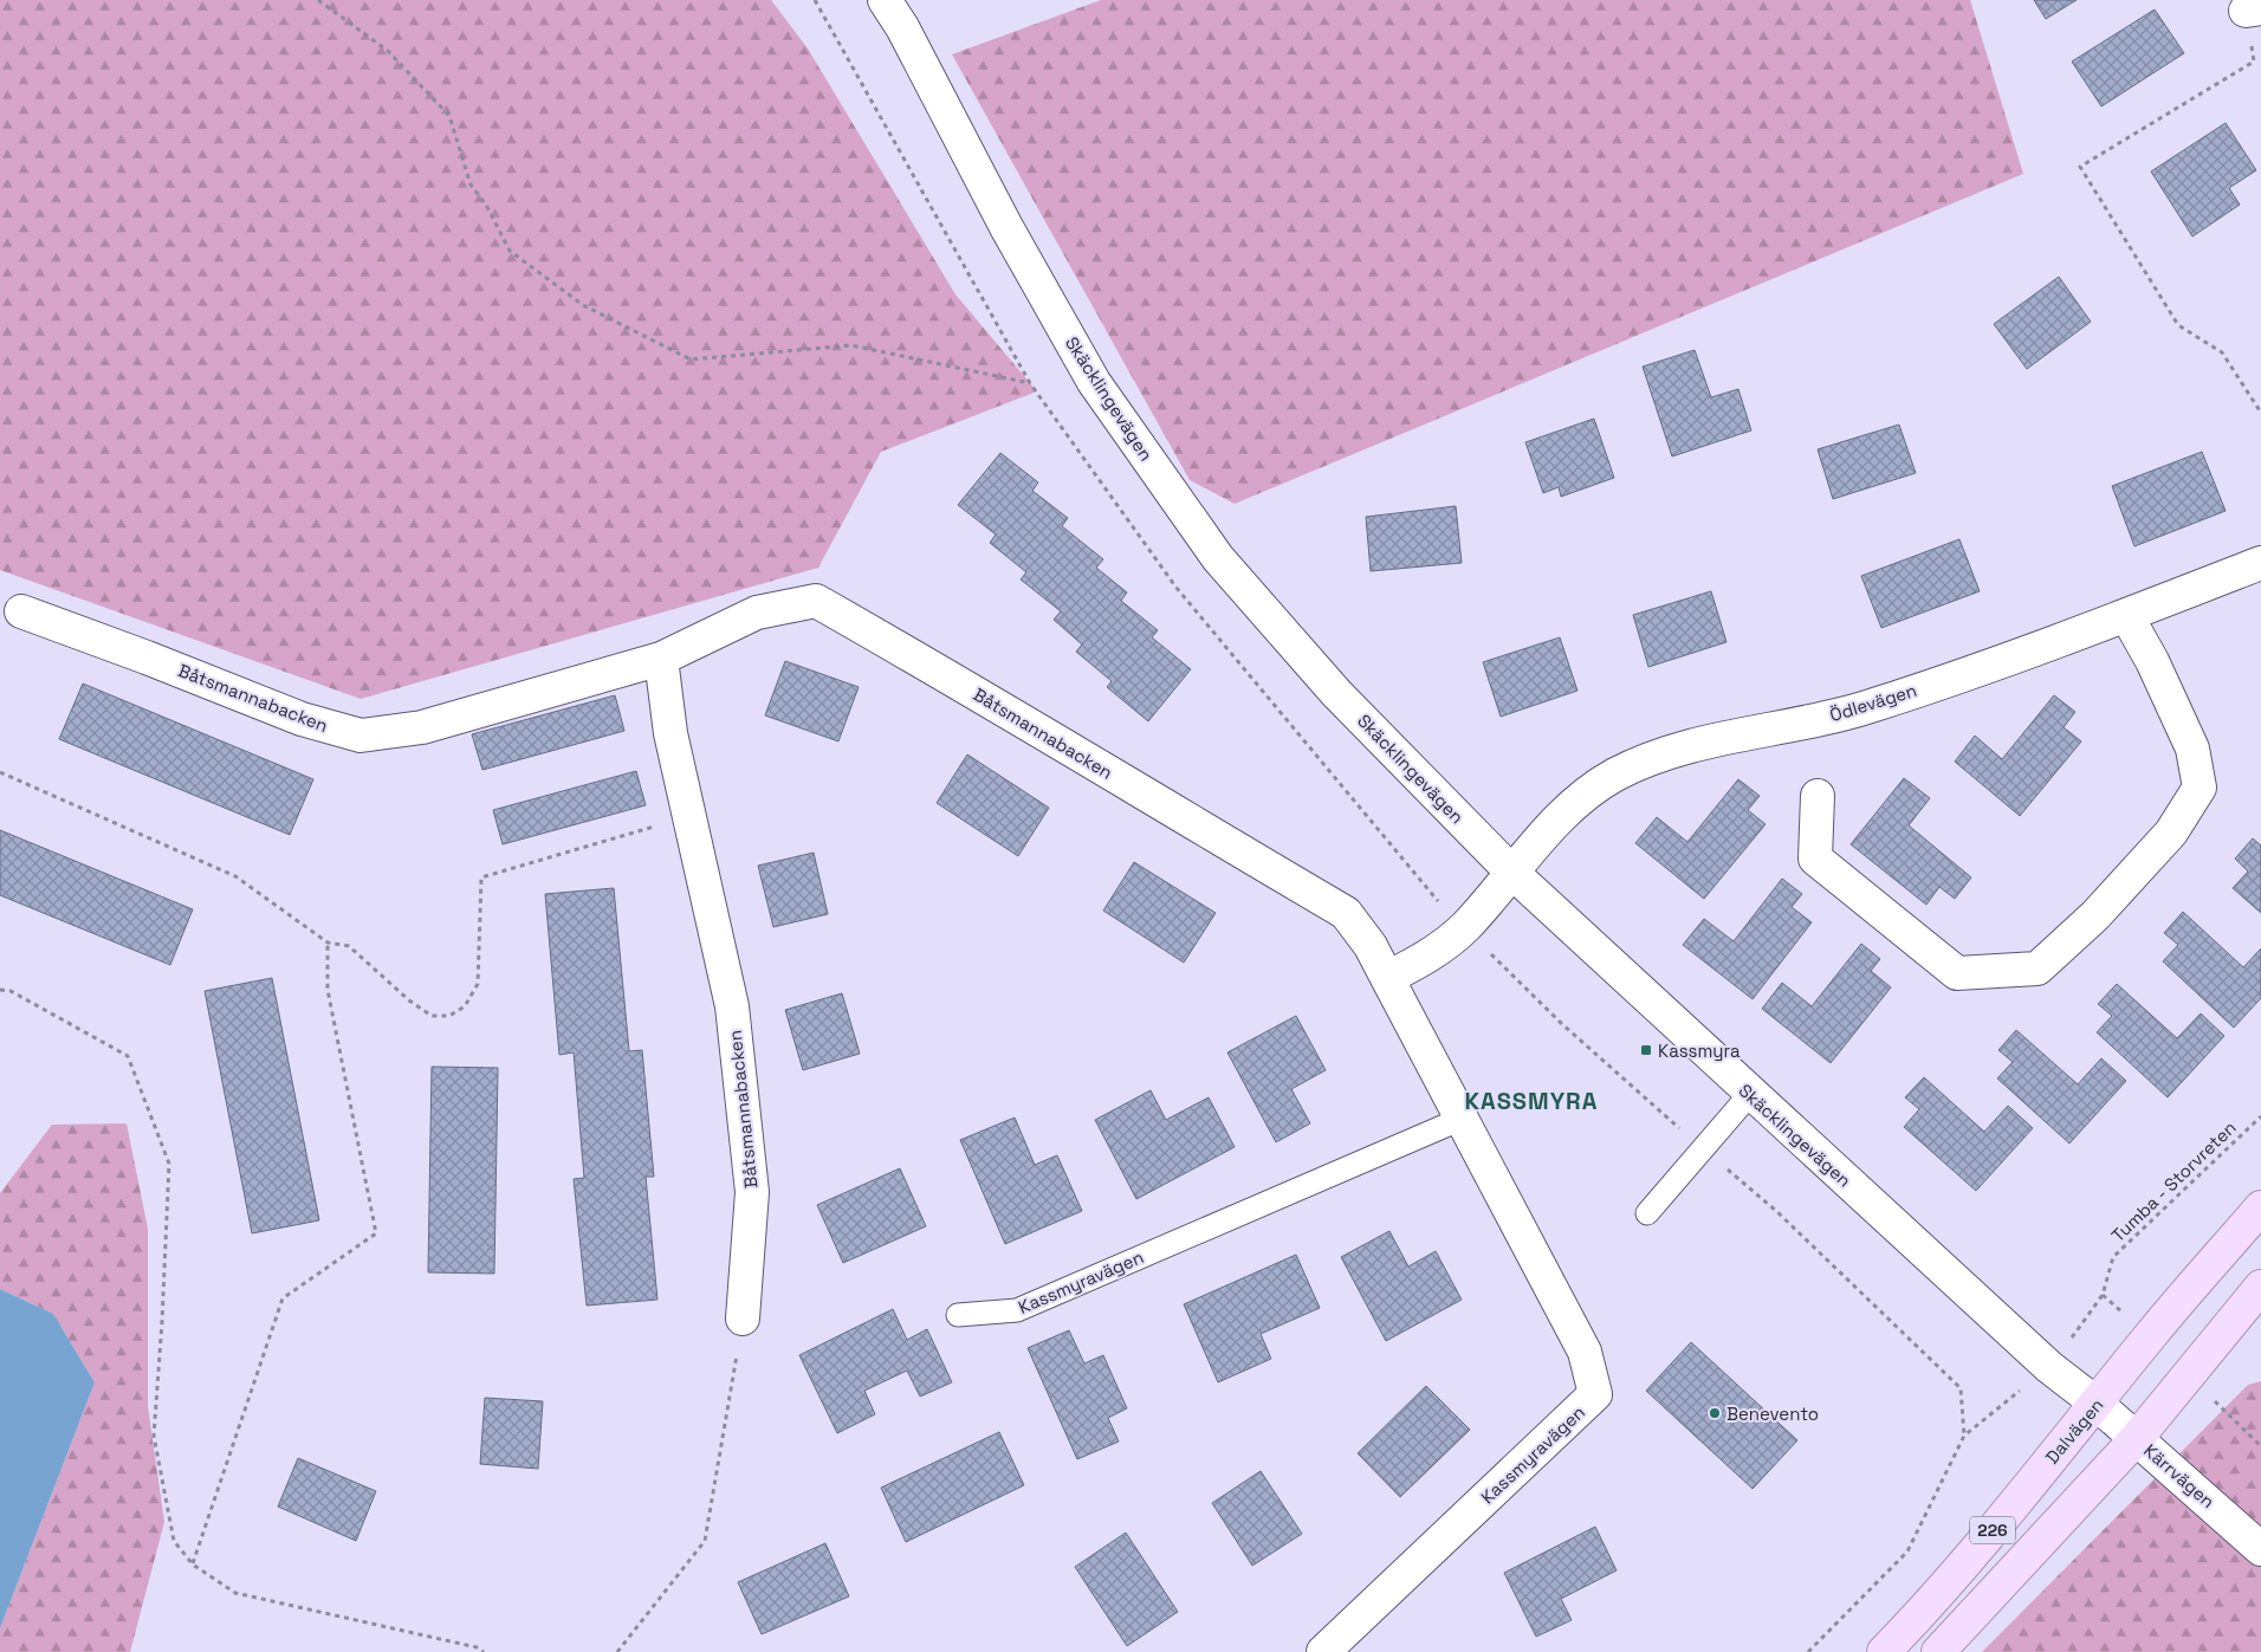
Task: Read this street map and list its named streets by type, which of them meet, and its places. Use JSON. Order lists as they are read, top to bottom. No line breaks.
{"streets":{"main road":["Dalvägen","226"],"street":["Skäcklingevägen","Båtsmannabacken","Ödlevägen","Kassmyravägen","Kärrvägen"],"path":["Tumba - Storvreten"]},"crossings":[["Skäcklingevägen","Ödlevägen"],["Skäcklingevägen","Tumba - Storvreten"],["Skäcklingevägen","Dalvägen"],["Skäcklingevägen","Kärrvägen"],["Båtsmannabacken","Kassmyravägen"],["Dalvägen","Kärrvägen"]],"districts":["KASSMYRA"],"places":{"transit":["Kassmyra"],"other":["Benevento"]}}
